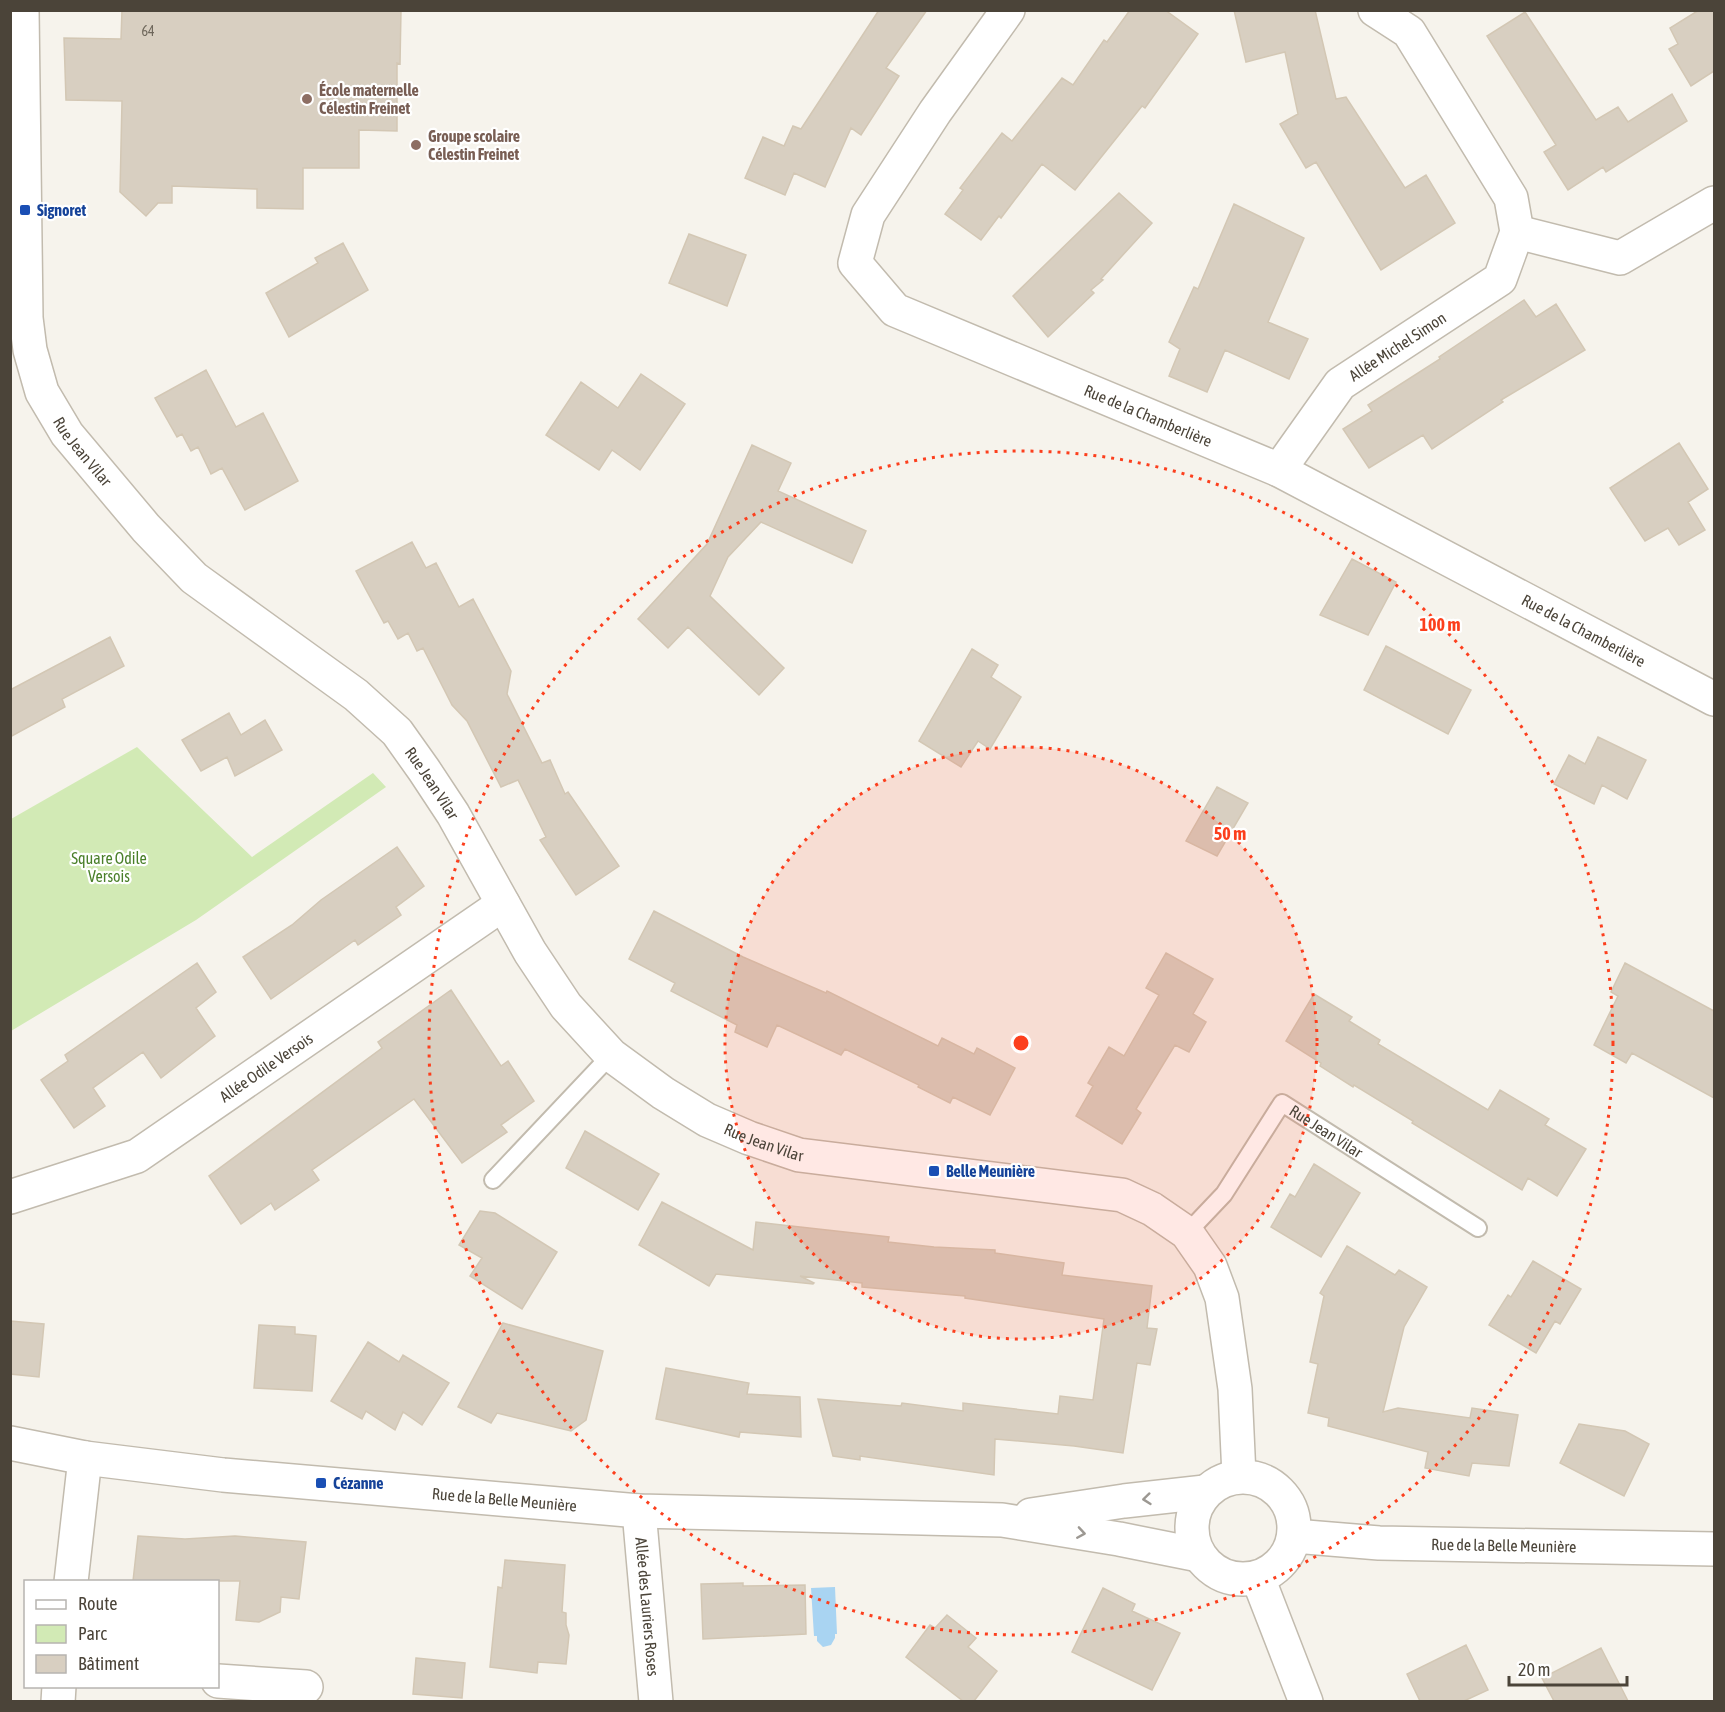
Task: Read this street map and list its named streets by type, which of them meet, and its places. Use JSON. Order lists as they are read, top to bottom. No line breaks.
{"streets":{"street":["Allée Michel Simon","Rue de la Chamberlière","Rue Jean Vilar","Allée Odile Versois","Rue de la Belle Meunière","Allée des Lauriers Roses"]},"crossings":[["Allée Michel Simon","Rue de la Chamberlière"],["Rue Jean Vilar","Allée Odile Versois"],["Rue Jean Vilar","Rue de la Belle Meunière"],["Rue de la Belle Meunière","Allée des Lauriers Roses"]],"parks":["Square Odile Versois"],"places":{"other":["École maternelle Célestin Freinet","Groupe scolaire Célestin Freinet"],"transit":["Signoret","Belle Meunière","Cézanne"]},"house_numbers":["64"],"legend":["Route","Parc","Bâtiment"],"scale_bar":"20 m","rings":["100 m","50 m"]}
